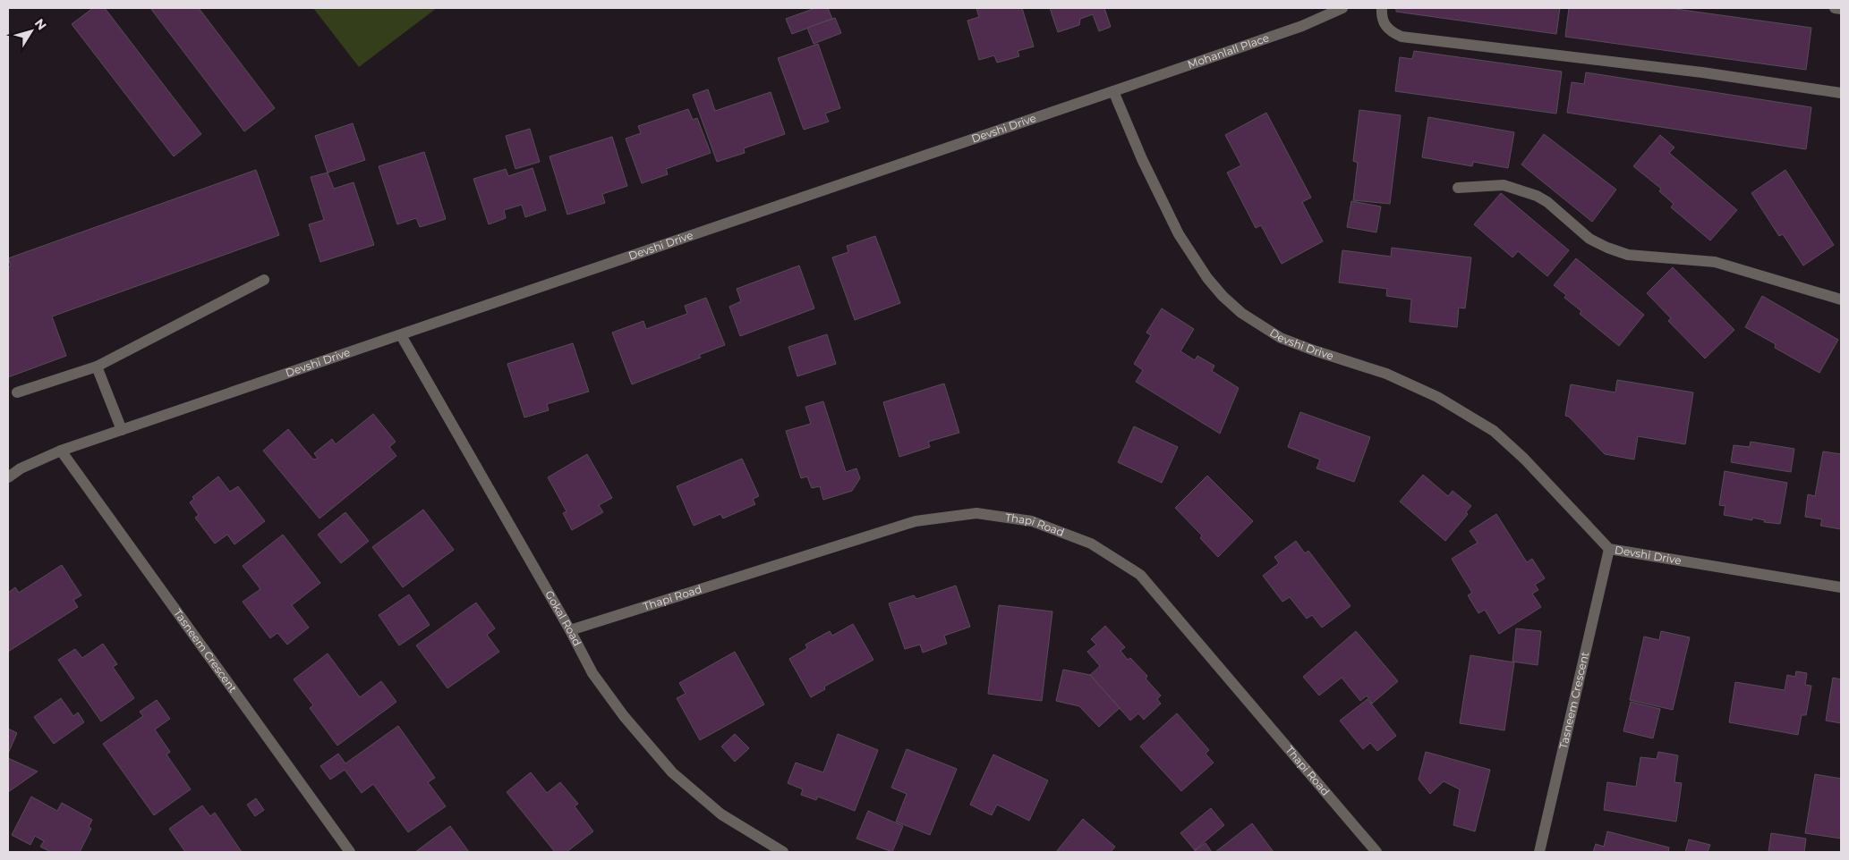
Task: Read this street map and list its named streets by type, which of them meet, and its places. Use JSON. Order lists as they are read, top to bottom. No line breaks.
{"streets":{"street":["Mohanlall Place","Devshi Drive","Thapi Road","Gokal Road","Tasneem Crescent"]},"crossings":[["Mohanlall Place","Devshi Drive"],["Devshi Drive","Gokal Road"],["Devshi Drive","Tasneem Crescent"],["Thapi Road","Gokal Road"]],"north":"top right"}
